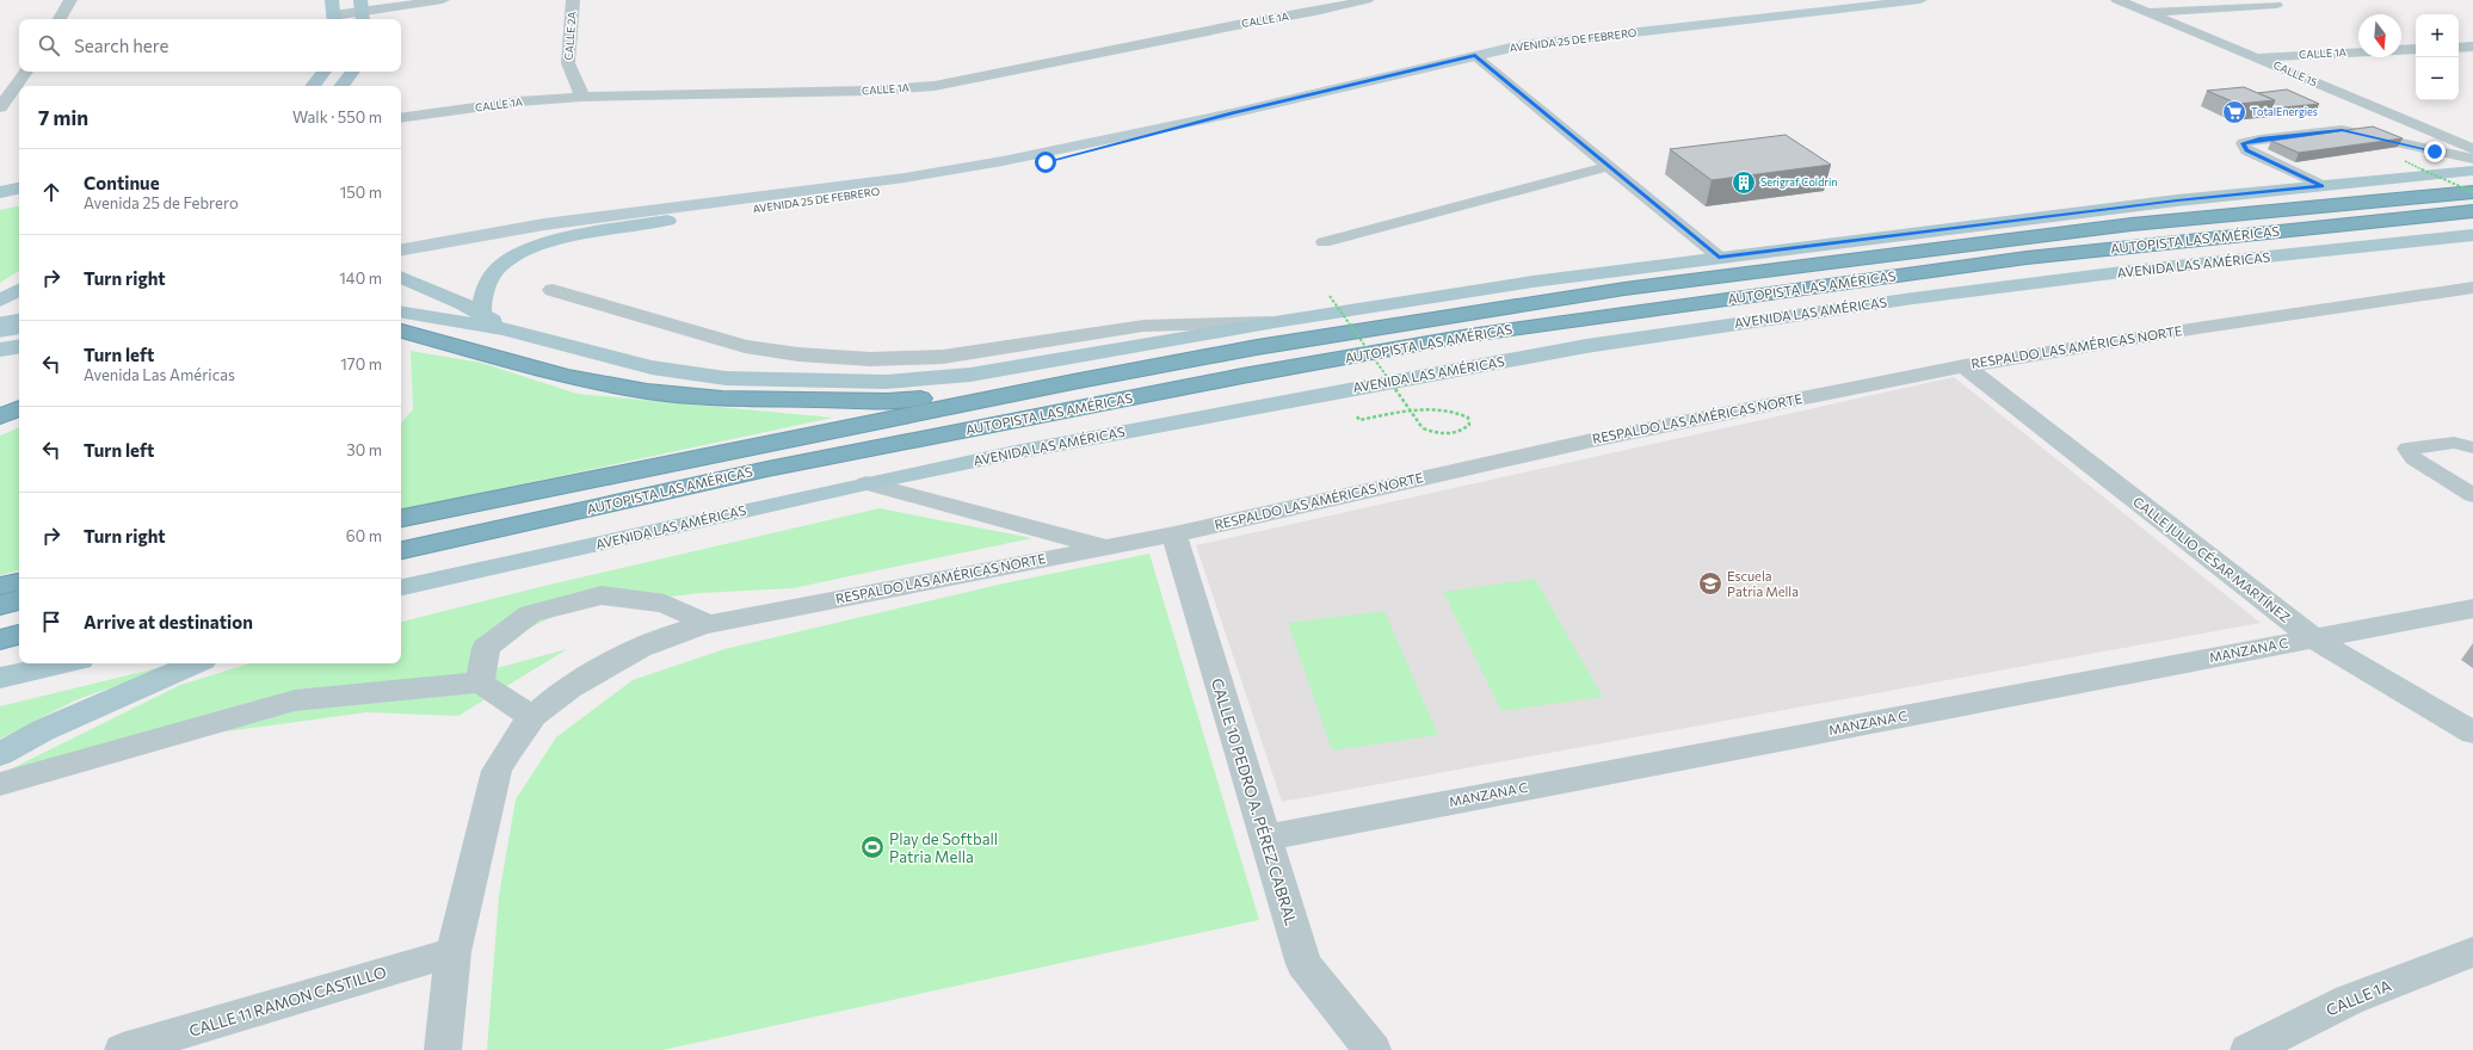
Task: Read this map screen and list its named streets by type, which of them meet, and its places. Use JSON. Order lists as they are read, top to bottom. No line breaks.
{"streets":{"highway":["AUTOPISTA LAS AMÉRICAS"],"main road":["AVENIDA 25 DE FEBRERO","AVENIDA LAS AMÉRICAS"],"street":["CALLE 1A","CALLE 2A","CALLE 15","RESPALDO LAS AMÉRICAS NORTE","CALLE JULIO CÉSAR MARTÍNEZ","MANZANA C","CALLE 10 PEDRO A. PÉREZ CABRAL","CALLE 11 RAMON CASTILLO"]},"crossings":[["CALLE 1A","CALLE 2A"],["CALLE 1A","CALLE 15"],["RESPALDO LAS AMÉRICAS NORTE","CALLE JULIO CÉSAR MARTÍNEZ"],["RESPALDO LAS AMÉRICAS NORTE","CALLE 10 PEDRO A. PÉREZ CABRAL"],["RESPALDO LAS AMÉRICAS NORTE","CALLE 11 RAMON CASTILLO"],["CALLE JULIO CÉSAR MARTÍNEZ","MANZANA C"],["MANZANA C","CALLE 10 PEDRO A. PÉREZ CABRAL"]],"places":{"supermarket":["TotalEnergies"],"building":["Serigraf Coldrin"],"school or university":["Escuela Patria Mella"],"sports":["Play de Softball Patria Mella"]},"north":"bottom","page":{"map_buttons":["+","−"],"search":"Search here","heading":["7 min","Walk · 550 m"],"list":[["Continue","Avenida 25 de Febrero","150 m"],["Turn right","140 m"],["Turn left","Avenida Las Américas","170 m"],["Turn left","30 m"],["Turn right","60 m"],"Arrive at destination"]}}
